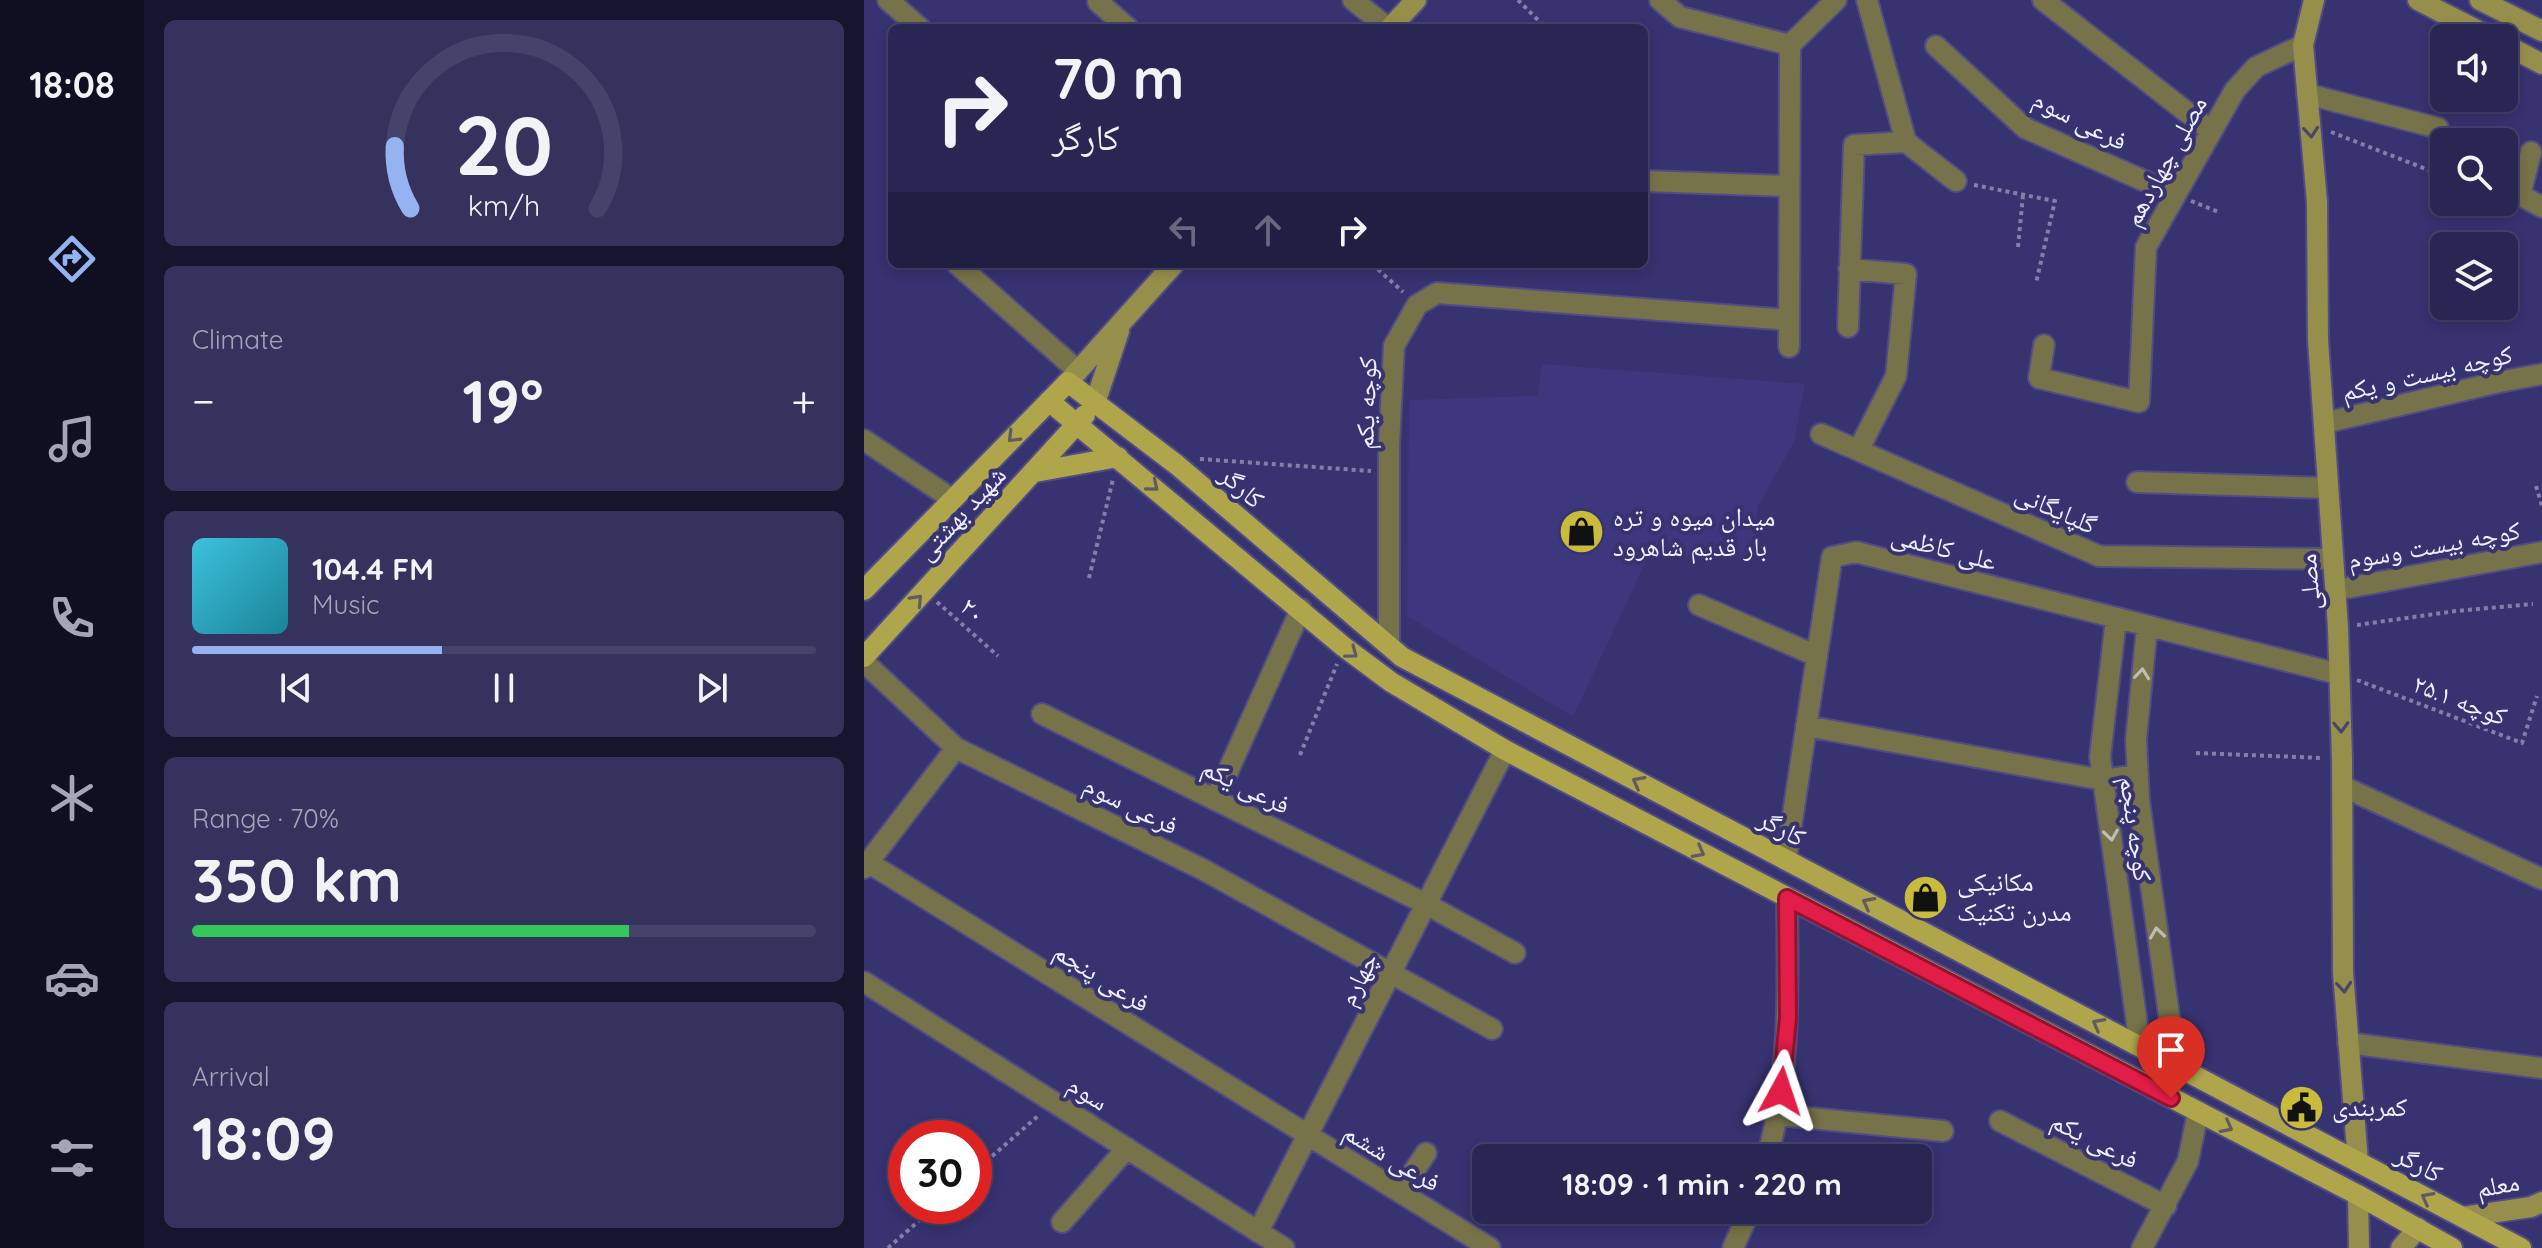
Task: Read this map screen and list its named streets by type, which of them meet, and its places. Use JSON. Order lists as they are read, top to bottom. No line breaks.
{"streets":{"main road":["کارگر","شهید بهشتی"],"street":["فرعی سوم","مصلی چهاردهم","کوچه بیست و یکم","کوچه یکم","گلپایگانی","کوچه بیست وسوم","علی کاظمی","مصلی","فرعی یکم","کوچه پنجم","فرعی پنجم","چهارم","سوم","فرعی ششم","معلم"],"path":["۲۰","کوچه ۲۵.۱"]},"crossings":[["فرعی سوم","مصلی چهاردهم"],["فرعی سوم","شهید بهشتی"],["فرعی سوم","چهارم"],["مصلی چهاردهم","مصلی"],["کوچه بیست و یکم","مصلی"],["کوچه یکم","کارگر"],["کارگر","شهید بهشتی"],["کارگر","علی کاظمی"],["کارگر","مصلی"],["کارگر","کوچه پنجم"],["کارگر","معلم"],["گلپایگانی","مصلی"],["شهید بهشتی","۲۰"],["کوچه بیست وسوم","مصلی"],["علی کاظمی","مصلی"],["علی کاظمی","کوچه ۲۵.۱"],["علی کاظمی","کوچه پنجم"],["مصلی","کوچه ۲۵.۱"],["فرعی یکم","چهارم"],["فرعی پنجم","چهارم"],["فرعی پنجم","فرعی ششم"],["چهارم","سوم"],["چهارم","فرعی ششم"]],"one_way":["مصلی"],"places":{"shop":["میدان میوه و تره بار قدیم شاهرود","مکانیکی مدرن تکنیک"],"public building":["کمربندی"]},"page":{"tabs":"18:08","turn":["70 m","کارگر"],"tile":["Climate",["Range · 70%","350 km"],["Arrival","18:09"]],"heat":["−","19°","+"],"song":["104.4 FM","Music"],"limit":"30","trip":"18:09 · 1 min · 220 m","gauge":["20","km/h"]}}
